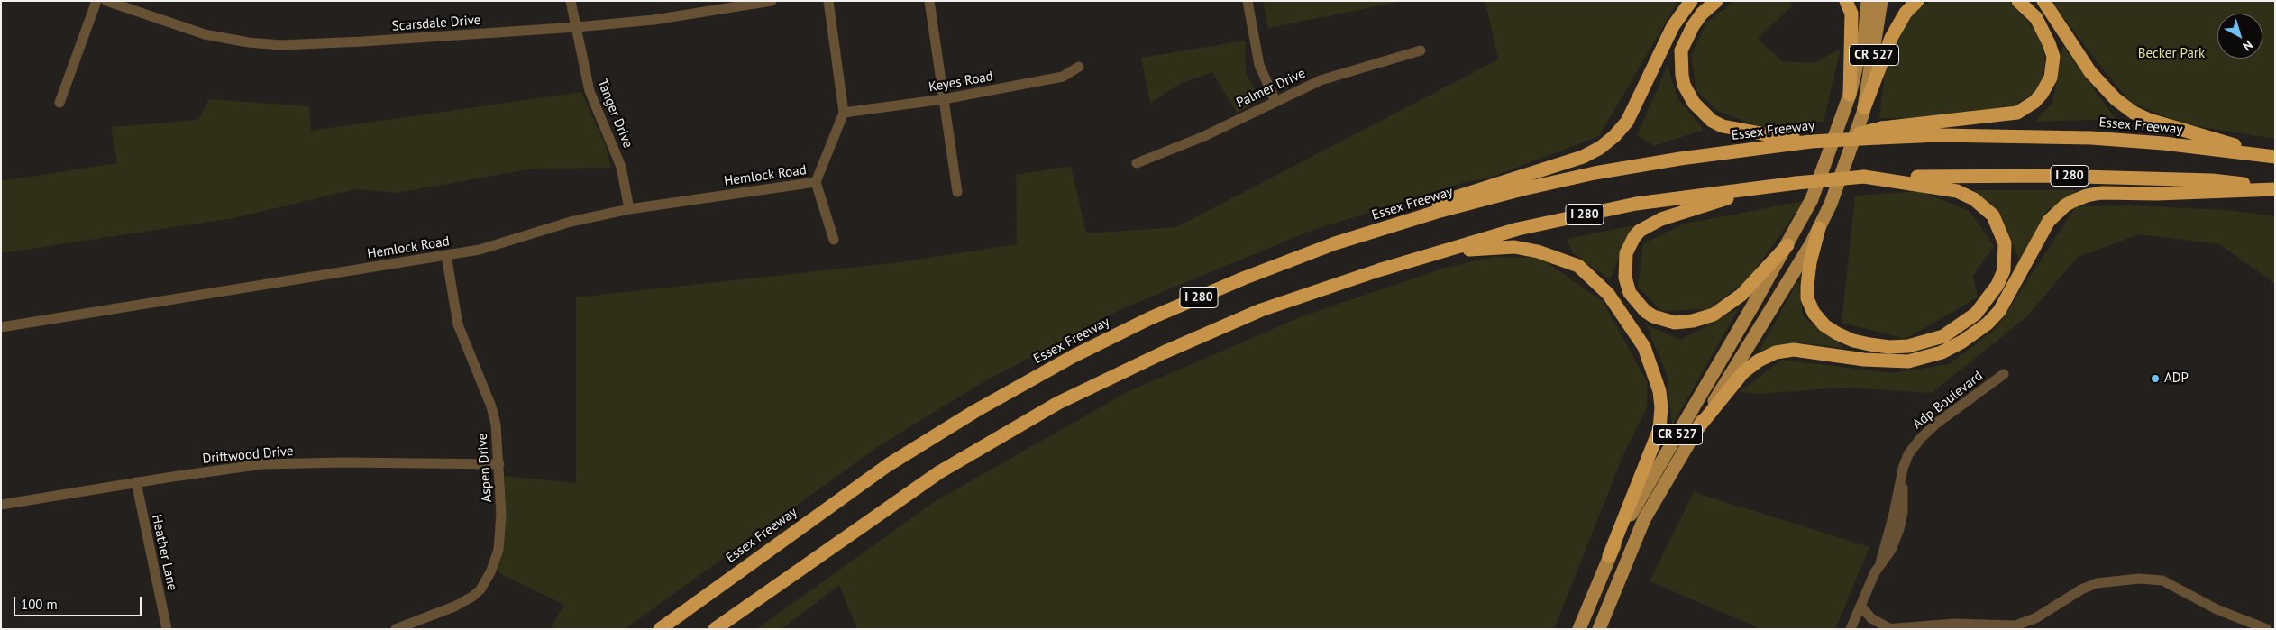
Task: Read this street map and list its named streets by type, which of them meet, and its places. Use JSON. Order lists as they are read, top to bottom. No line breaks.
{"streets":{"highway":["Essex Freeway","I 280"],"main road":["CR 527"],"street":["Scarsdale Drive","Keyes Road","Palmer Drive","Tanger Drive","Hemlock Road","Adp Boulevard","Driftwood Drive","Aspen Drive","Heather Lane"]},"crossings":[["Scarsdale Drive","Tanger Drive"],["Tanger Drive","Hemlock Road"],["Hemlock Road","Aspen Drive"],["Driftwood Drive","Aspen Drive"],["Driftwood Drive","Heather Lane"]],"parks":["Becker Park"],"places":["ADP"],"scale_bar":"100 m","north":"bottom right"}
